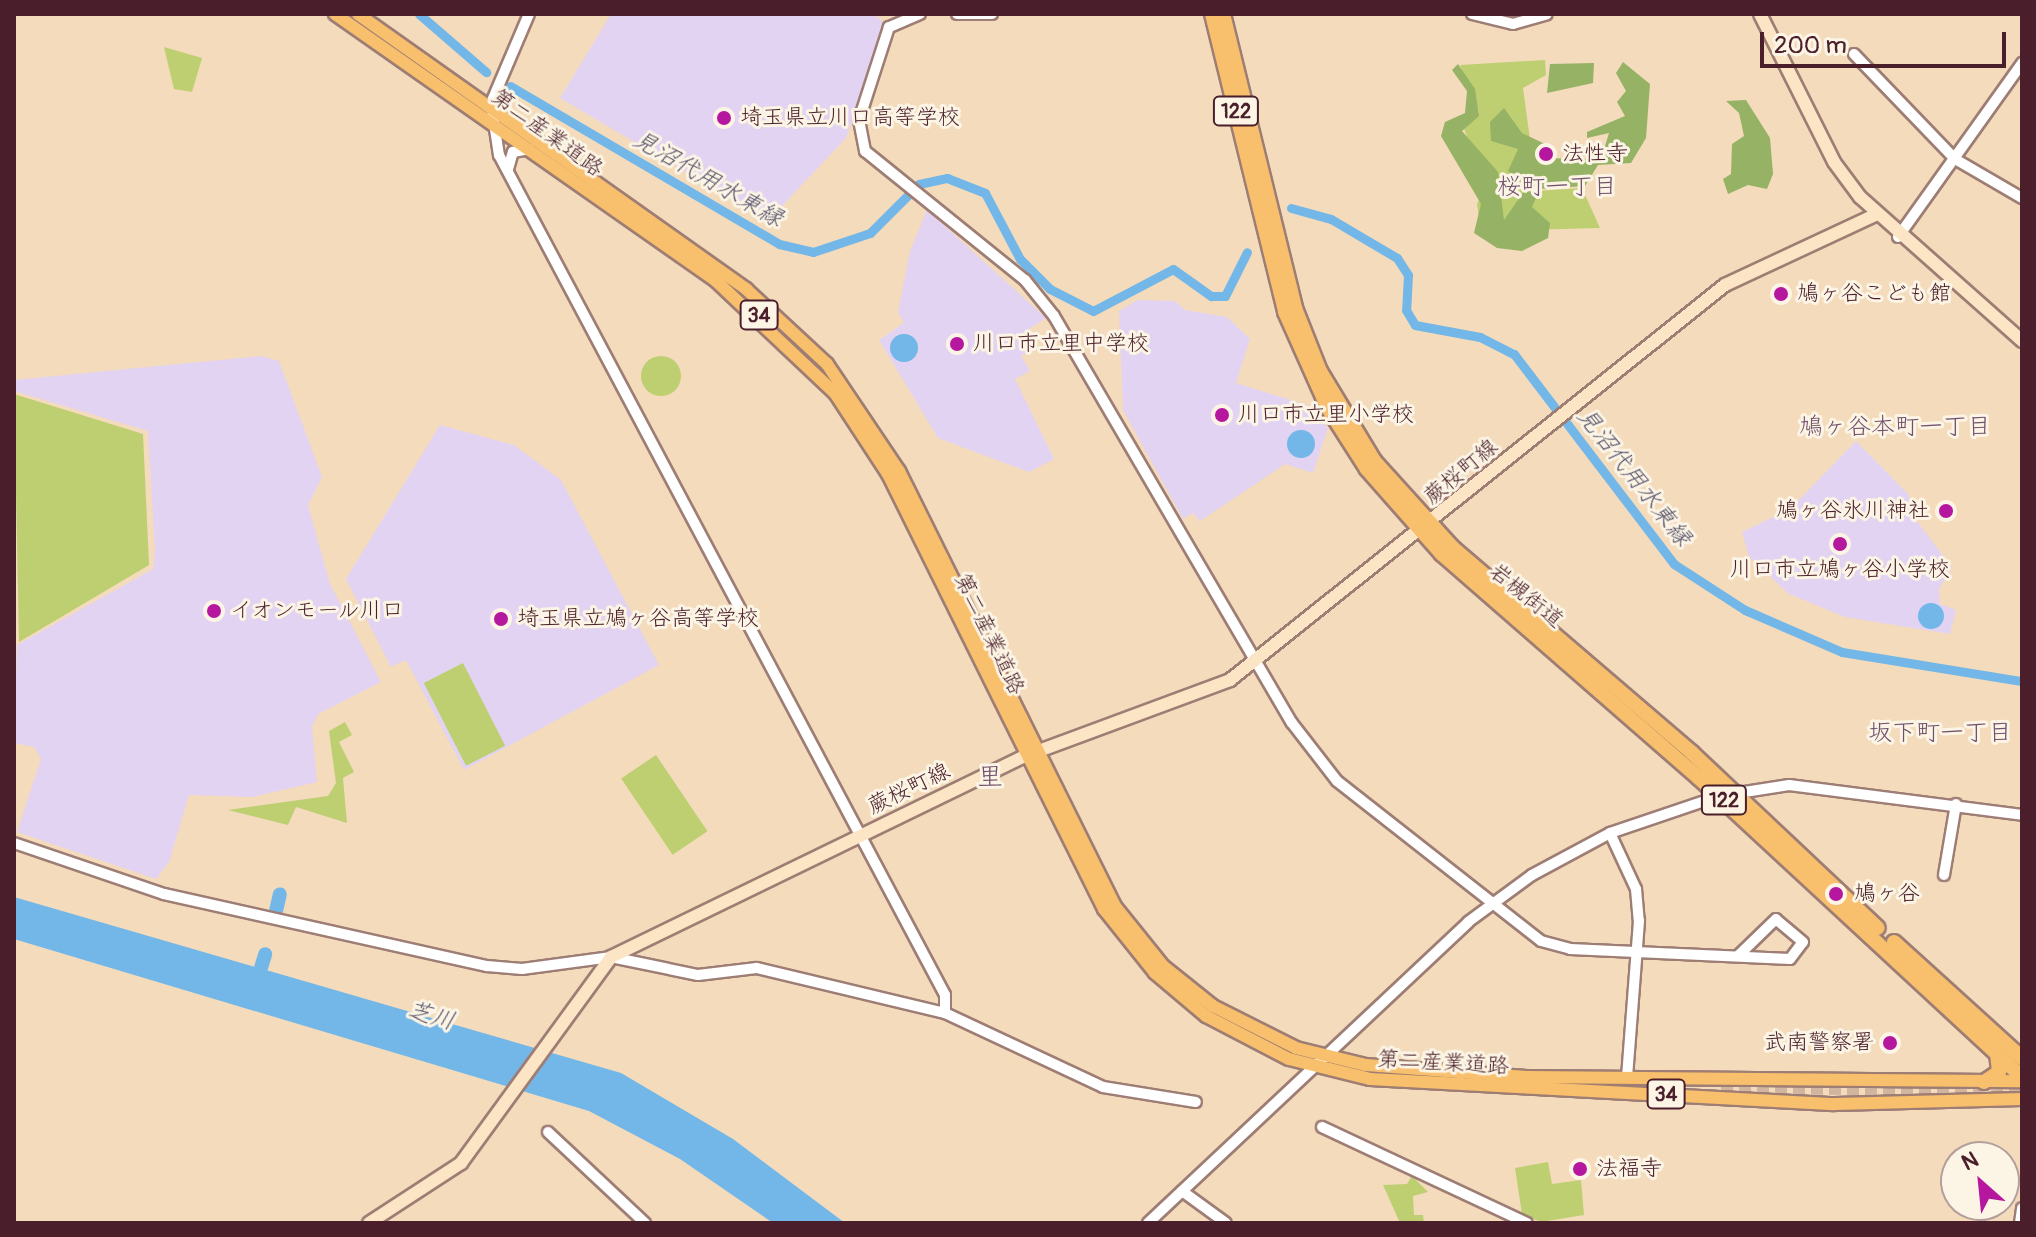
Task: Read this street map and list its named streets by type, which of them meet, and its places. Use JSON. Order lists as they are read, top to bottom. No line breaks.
{"streets":{"highway":["122","岩槻街道"],"main road":["第二産業道路","34","蕨桜町線"]},"crossings":[["第二産業道路","蕨桜町線"],["第二産業道路","岩槻街道"],["蕨桜町線","岩槻街道"]],"districts":["桜町一丁目","鳩ヶ谷本町一丁目","坂下町一丁目","里"],"water":["見沼代用水東縁","芝川"],"places":["埼玉県立川口高等学校","法性寺","鳩ヶ谷こども館","川口市立里中学校","川口市立里小学校","鳩ヶ谷氷川神社","川口市立鳩ヶ谷小学校","イオンモール川口","埼玉県立鳩ヶ谷高等学校","鳩ヶ谷","武南警察署","法福寺"],"scale_bar":"200 m","north":"top left"}
